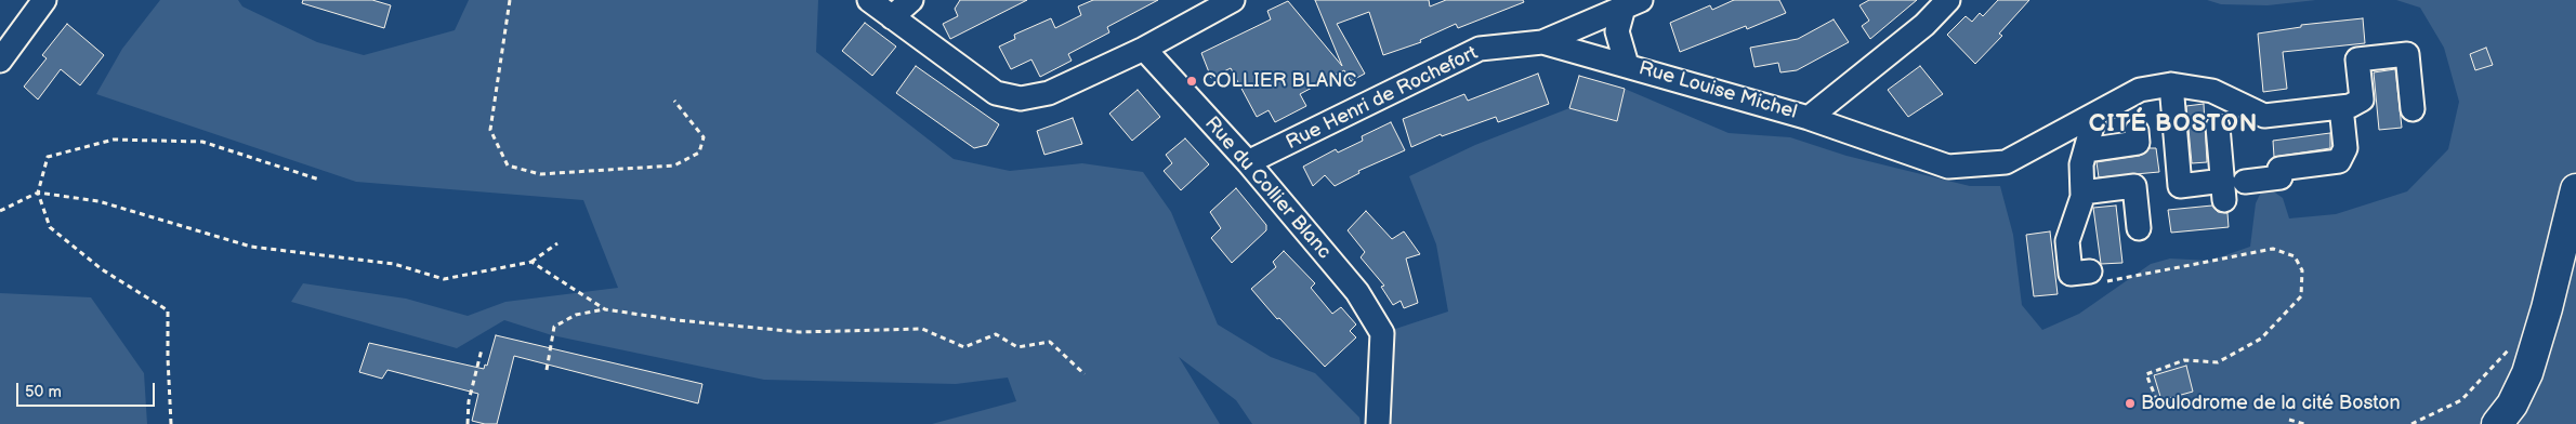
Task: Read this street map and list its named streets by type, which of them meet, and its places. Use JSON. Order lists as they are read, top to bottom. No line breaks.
{"streets":{"street":["Rue Louise Michel","Rue Henri de Rochefort","Rue du Collier Blanc"]},"crossings":[["Rue Louise Michel","Rue Henri de Rochefort"],["Rue Henri de Rochefort","Rue du Collier Blanc"]],"districts":["CITÉ BOSTON"],"places":["COLLIER BLANC","Boulodrome de la cité Boston"],"scale_bar":"50 m"}
